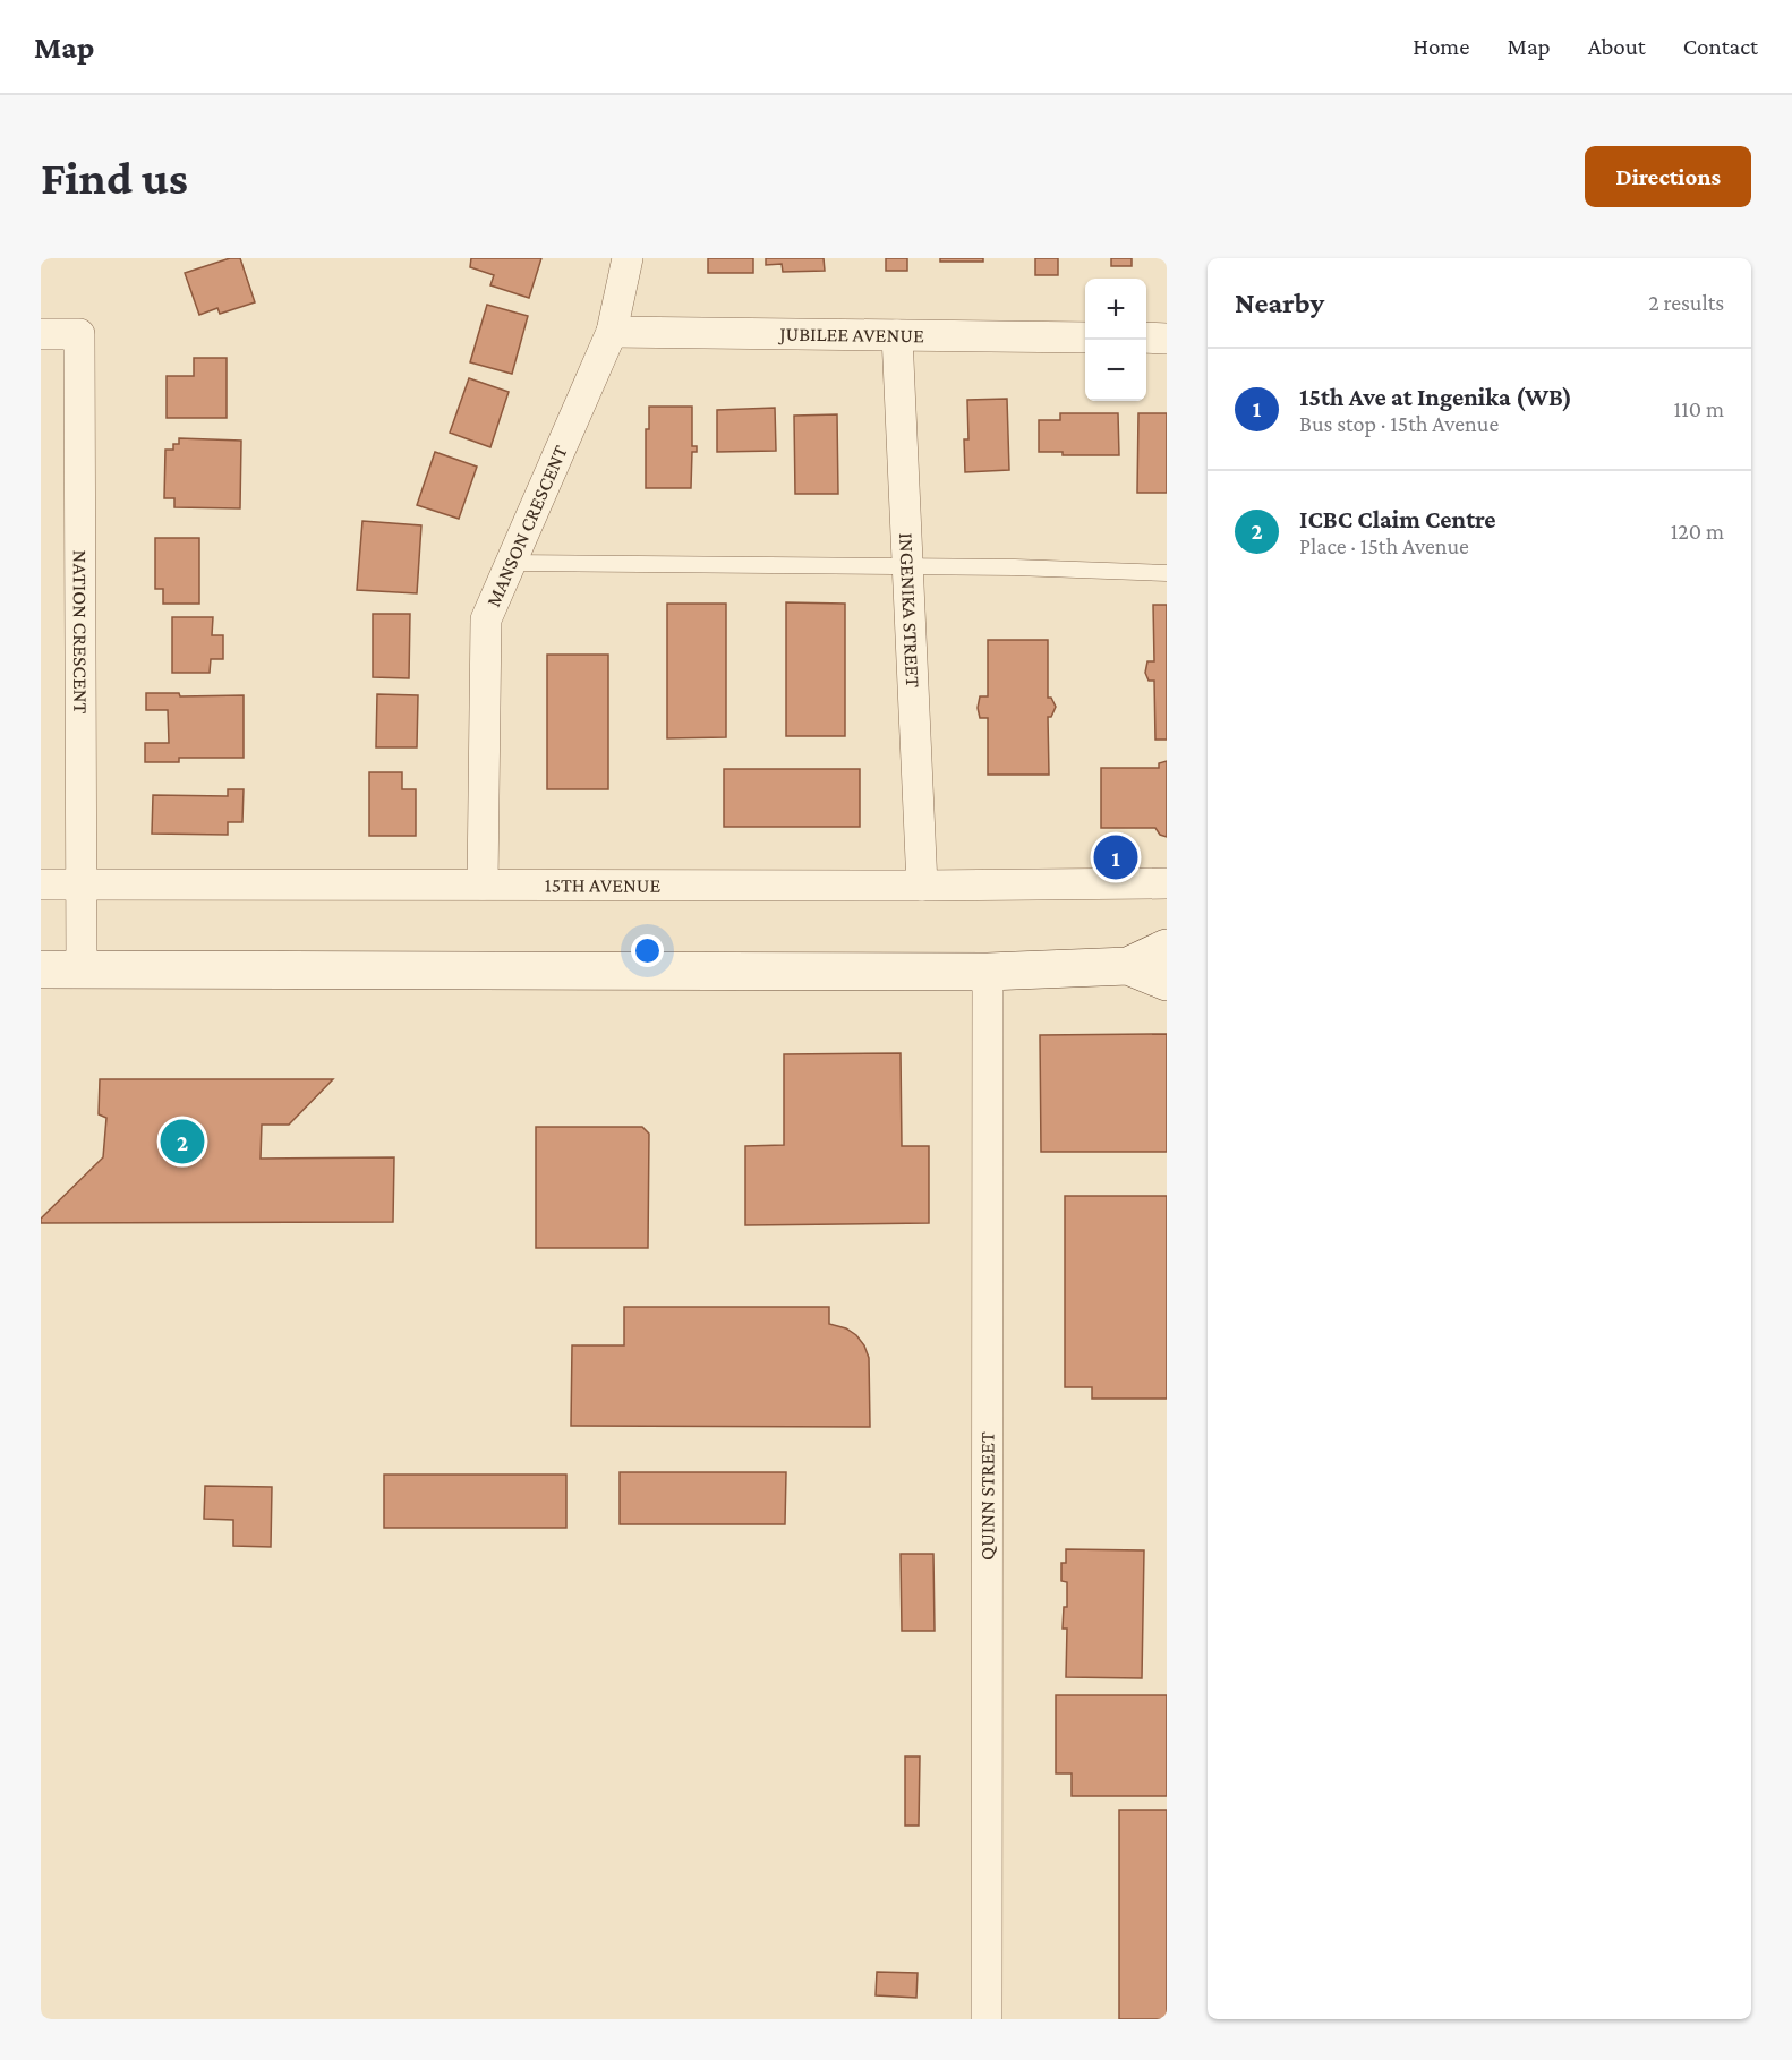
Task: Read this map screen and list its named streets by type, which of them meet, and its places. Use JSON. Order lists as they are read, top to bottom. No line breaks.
{"streets":{"street":["JUBILEE AVENUE","MANSON CRESCENT","INGENIKA STREET","NATION CRESCENT","15TH AVENUE","QUINN STREET"]},"crossings":[["JUBILEE AVENUE","MANSON CRESCENT"],["JUBILEE AVENUE","INGENIKA STREET"],["MANSON CRESCENT","15TH AVENUE"],["INGENIKA STREET","15TH AVENUE"],["NATION CRESCENT","15TH AVENUE"]],"page":{"header":"Map","nav":["Home","Map","About","Contact"],"buttons":"Directions","title":"Find us","heading":["Nearby","2 results"],"map_buttons":["+","−"],"list":[{"mark":"1","name":"15th Ave at Ingenika (WB)","note":"Bus stop · 15th Avenue","value":"110 m"},{"mark":"2","name":"ICBC Claim Centre","note":"Place · 15th Avenue","value":"120 m"}],"pins":["1","2"]}}
